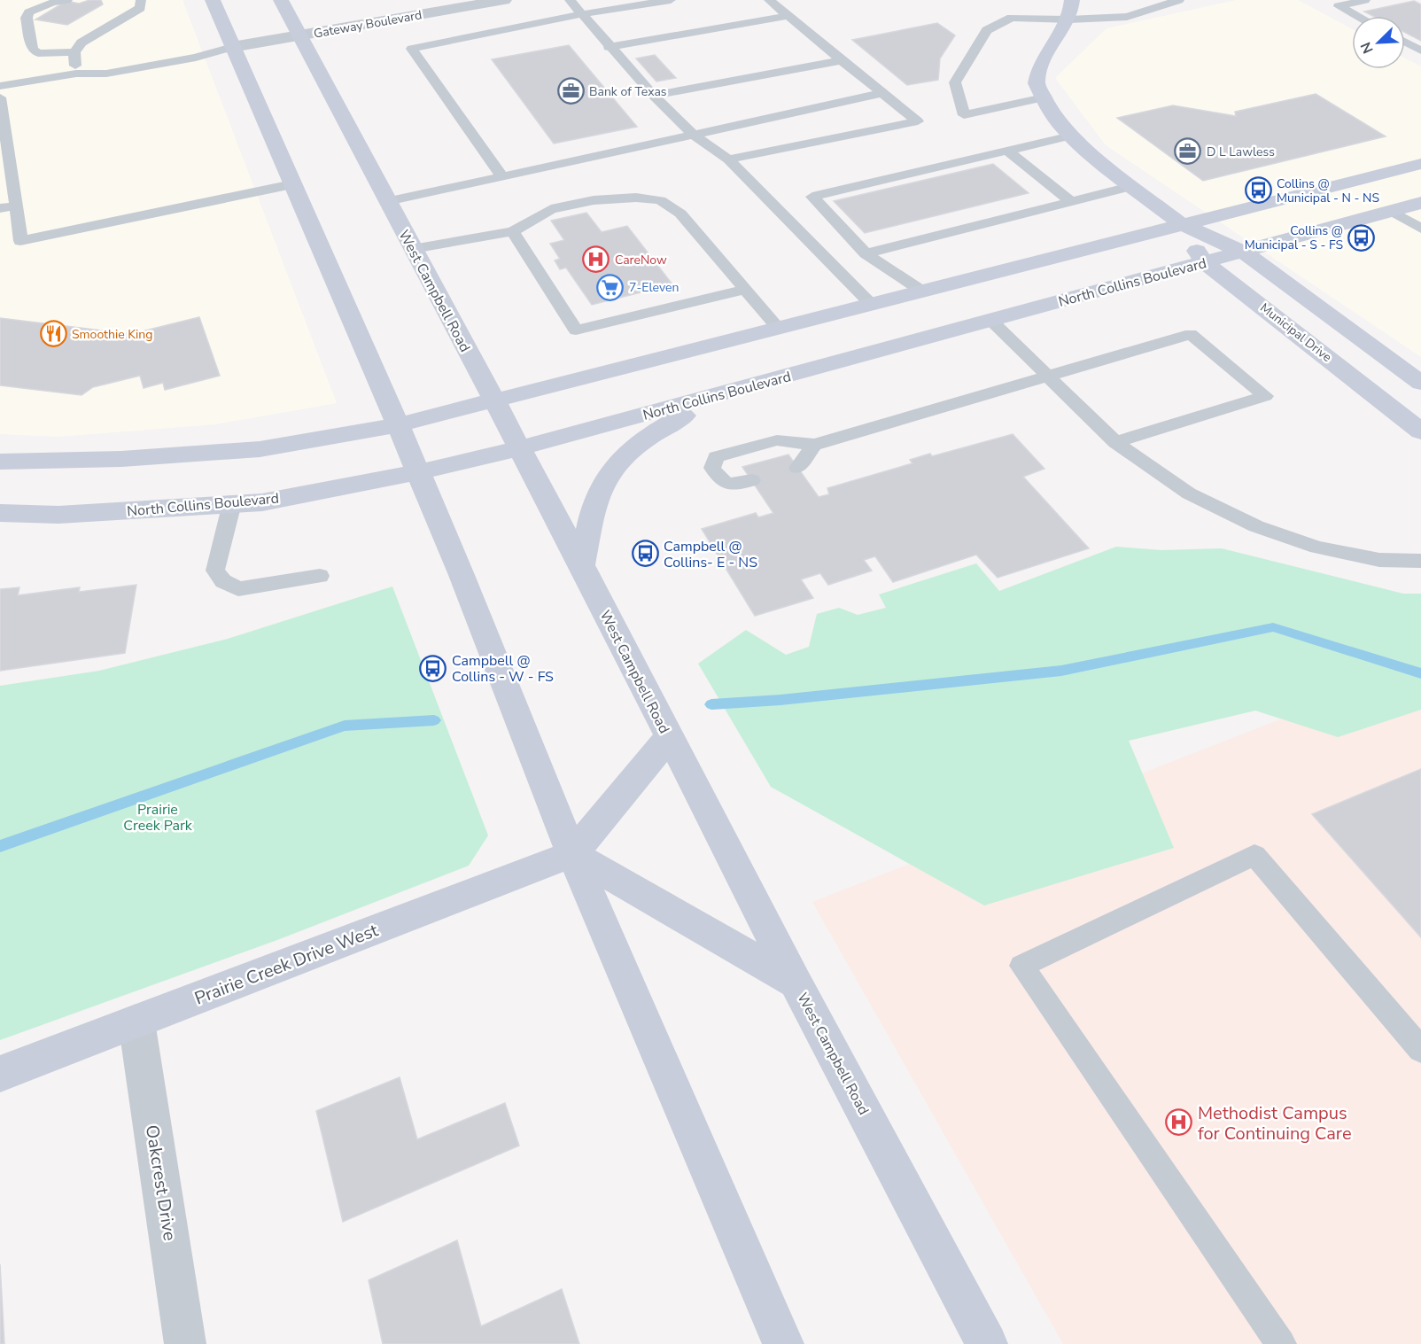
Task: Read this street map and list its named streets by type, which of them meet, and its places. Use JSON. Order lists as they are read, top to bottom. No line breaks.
{"streets":{"main road":["North Collins Boulevard","West Campbell Road","Municipal Drive","Prairie Creek Drive West"],"street":["Gateway Boulevard","Oakcrest Drive"]},"crossings":[["Gateway Boulevard","West Campbell Road"],["North Collins Boulevard","West Campbell Road"],["North Collins Boulevard","Municipal Drive"],["Prairie Creek Drive West","Oakcrest Drive"]],"parks":["Prairie Creek Park"],"places":{"office":["Bank of Texas","D L Lawless"],"bus stop":["Collins @ Municipal - N - NS","Collins @ Municipal - S - FS","Campbell @ Collins- E - NS","Campbell @ Collins - W - FS"],"hospital":["CareNow","Methodist Campus for Continuing Care"],"supermarket":["7-Eleven"],"restaurant":["Smoothie King"]},"north":"bottom left"}
